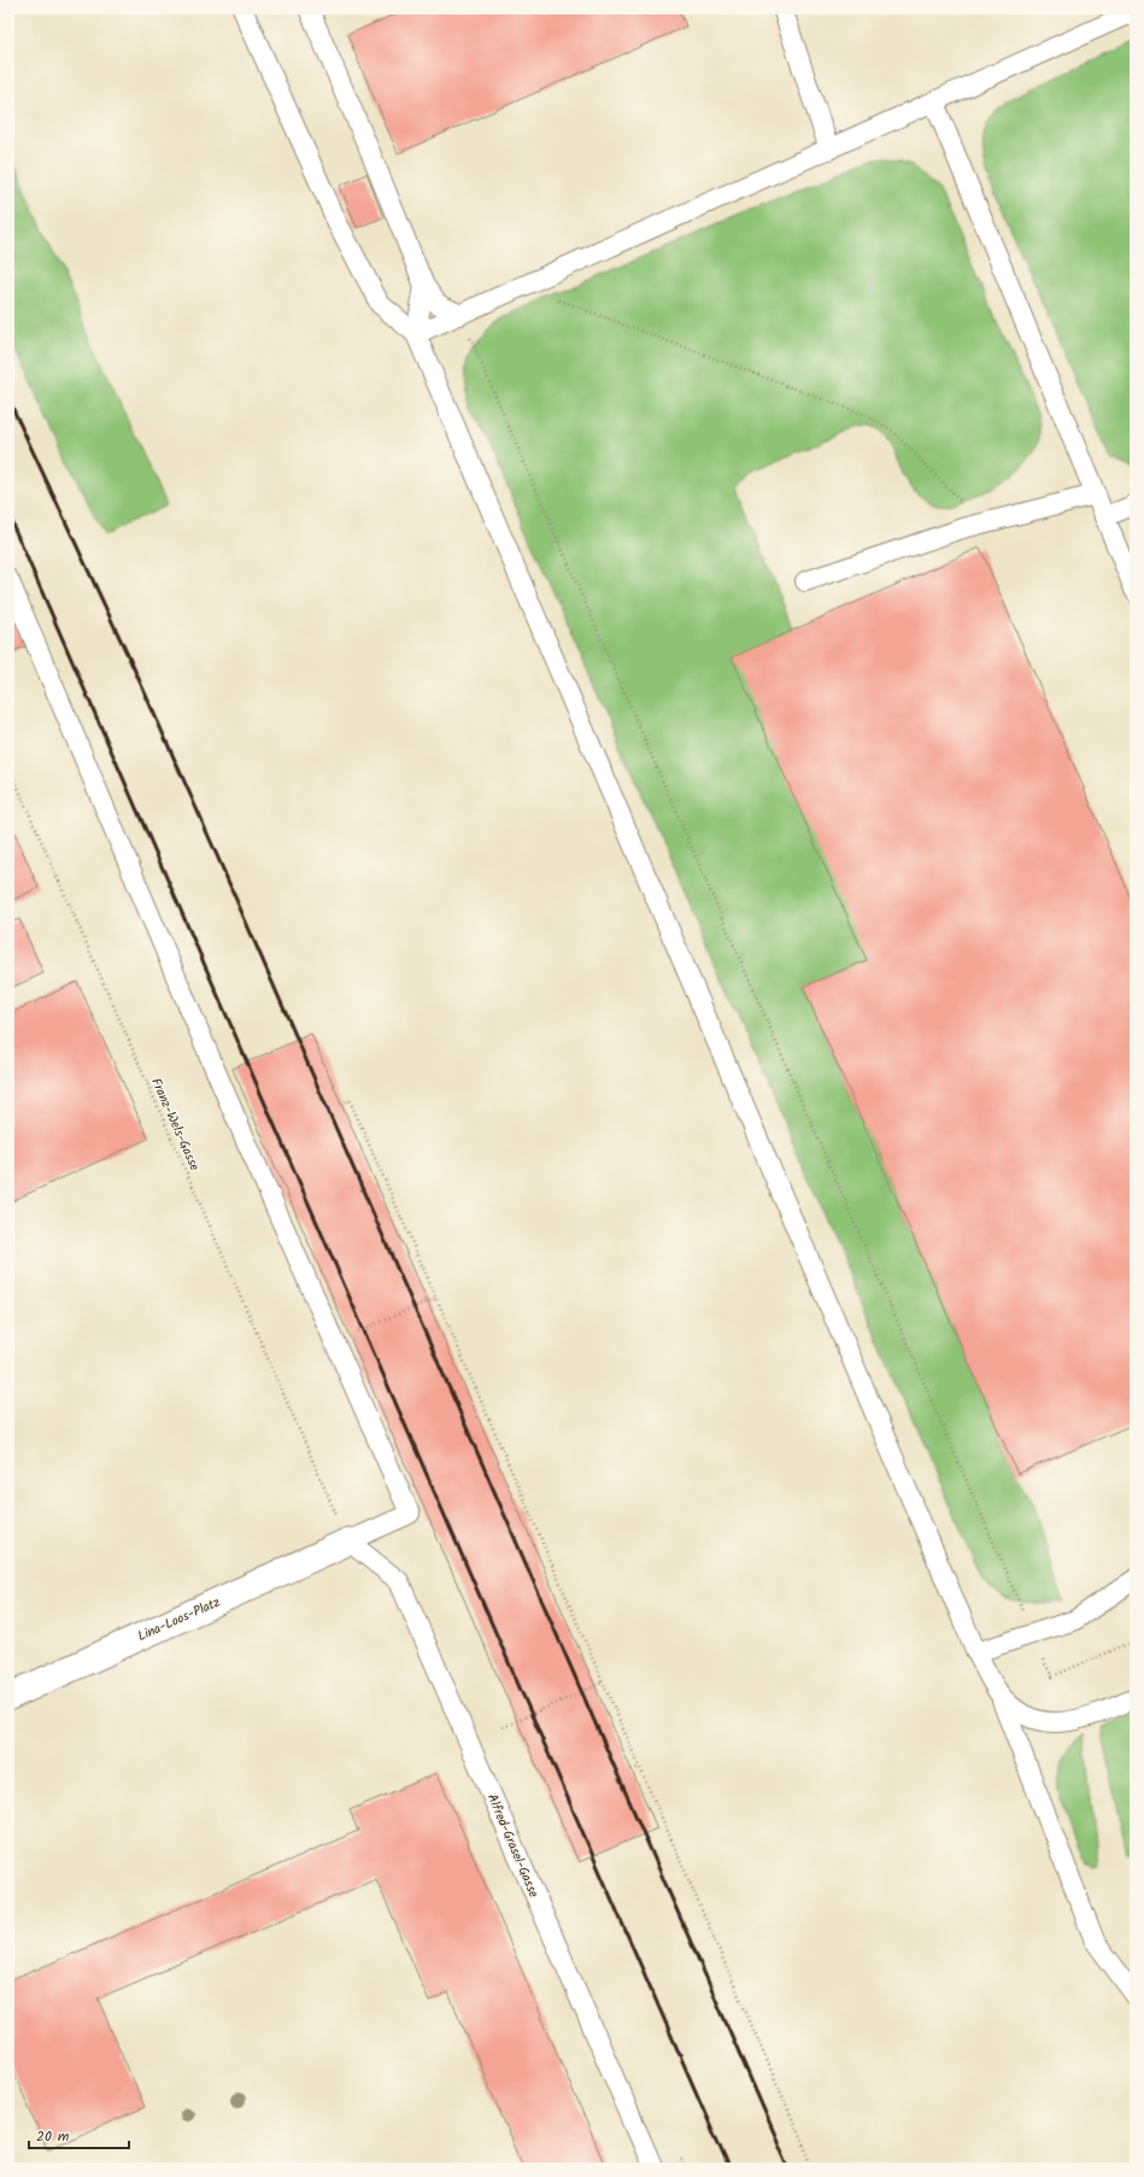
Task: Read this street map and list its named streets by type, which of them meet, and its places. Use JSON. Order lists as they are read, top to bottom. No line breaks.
{"streets":{"street":["Lina-Loos-Platz"],"lane":["Alfred-Grasel-Gasse"],"path":["Franz-Wels-Gasse"]},"crossings":[["Lina-Loos-Platz","Alfred-Grasel-Gasse"]],"scale_bar":"20 m"}
